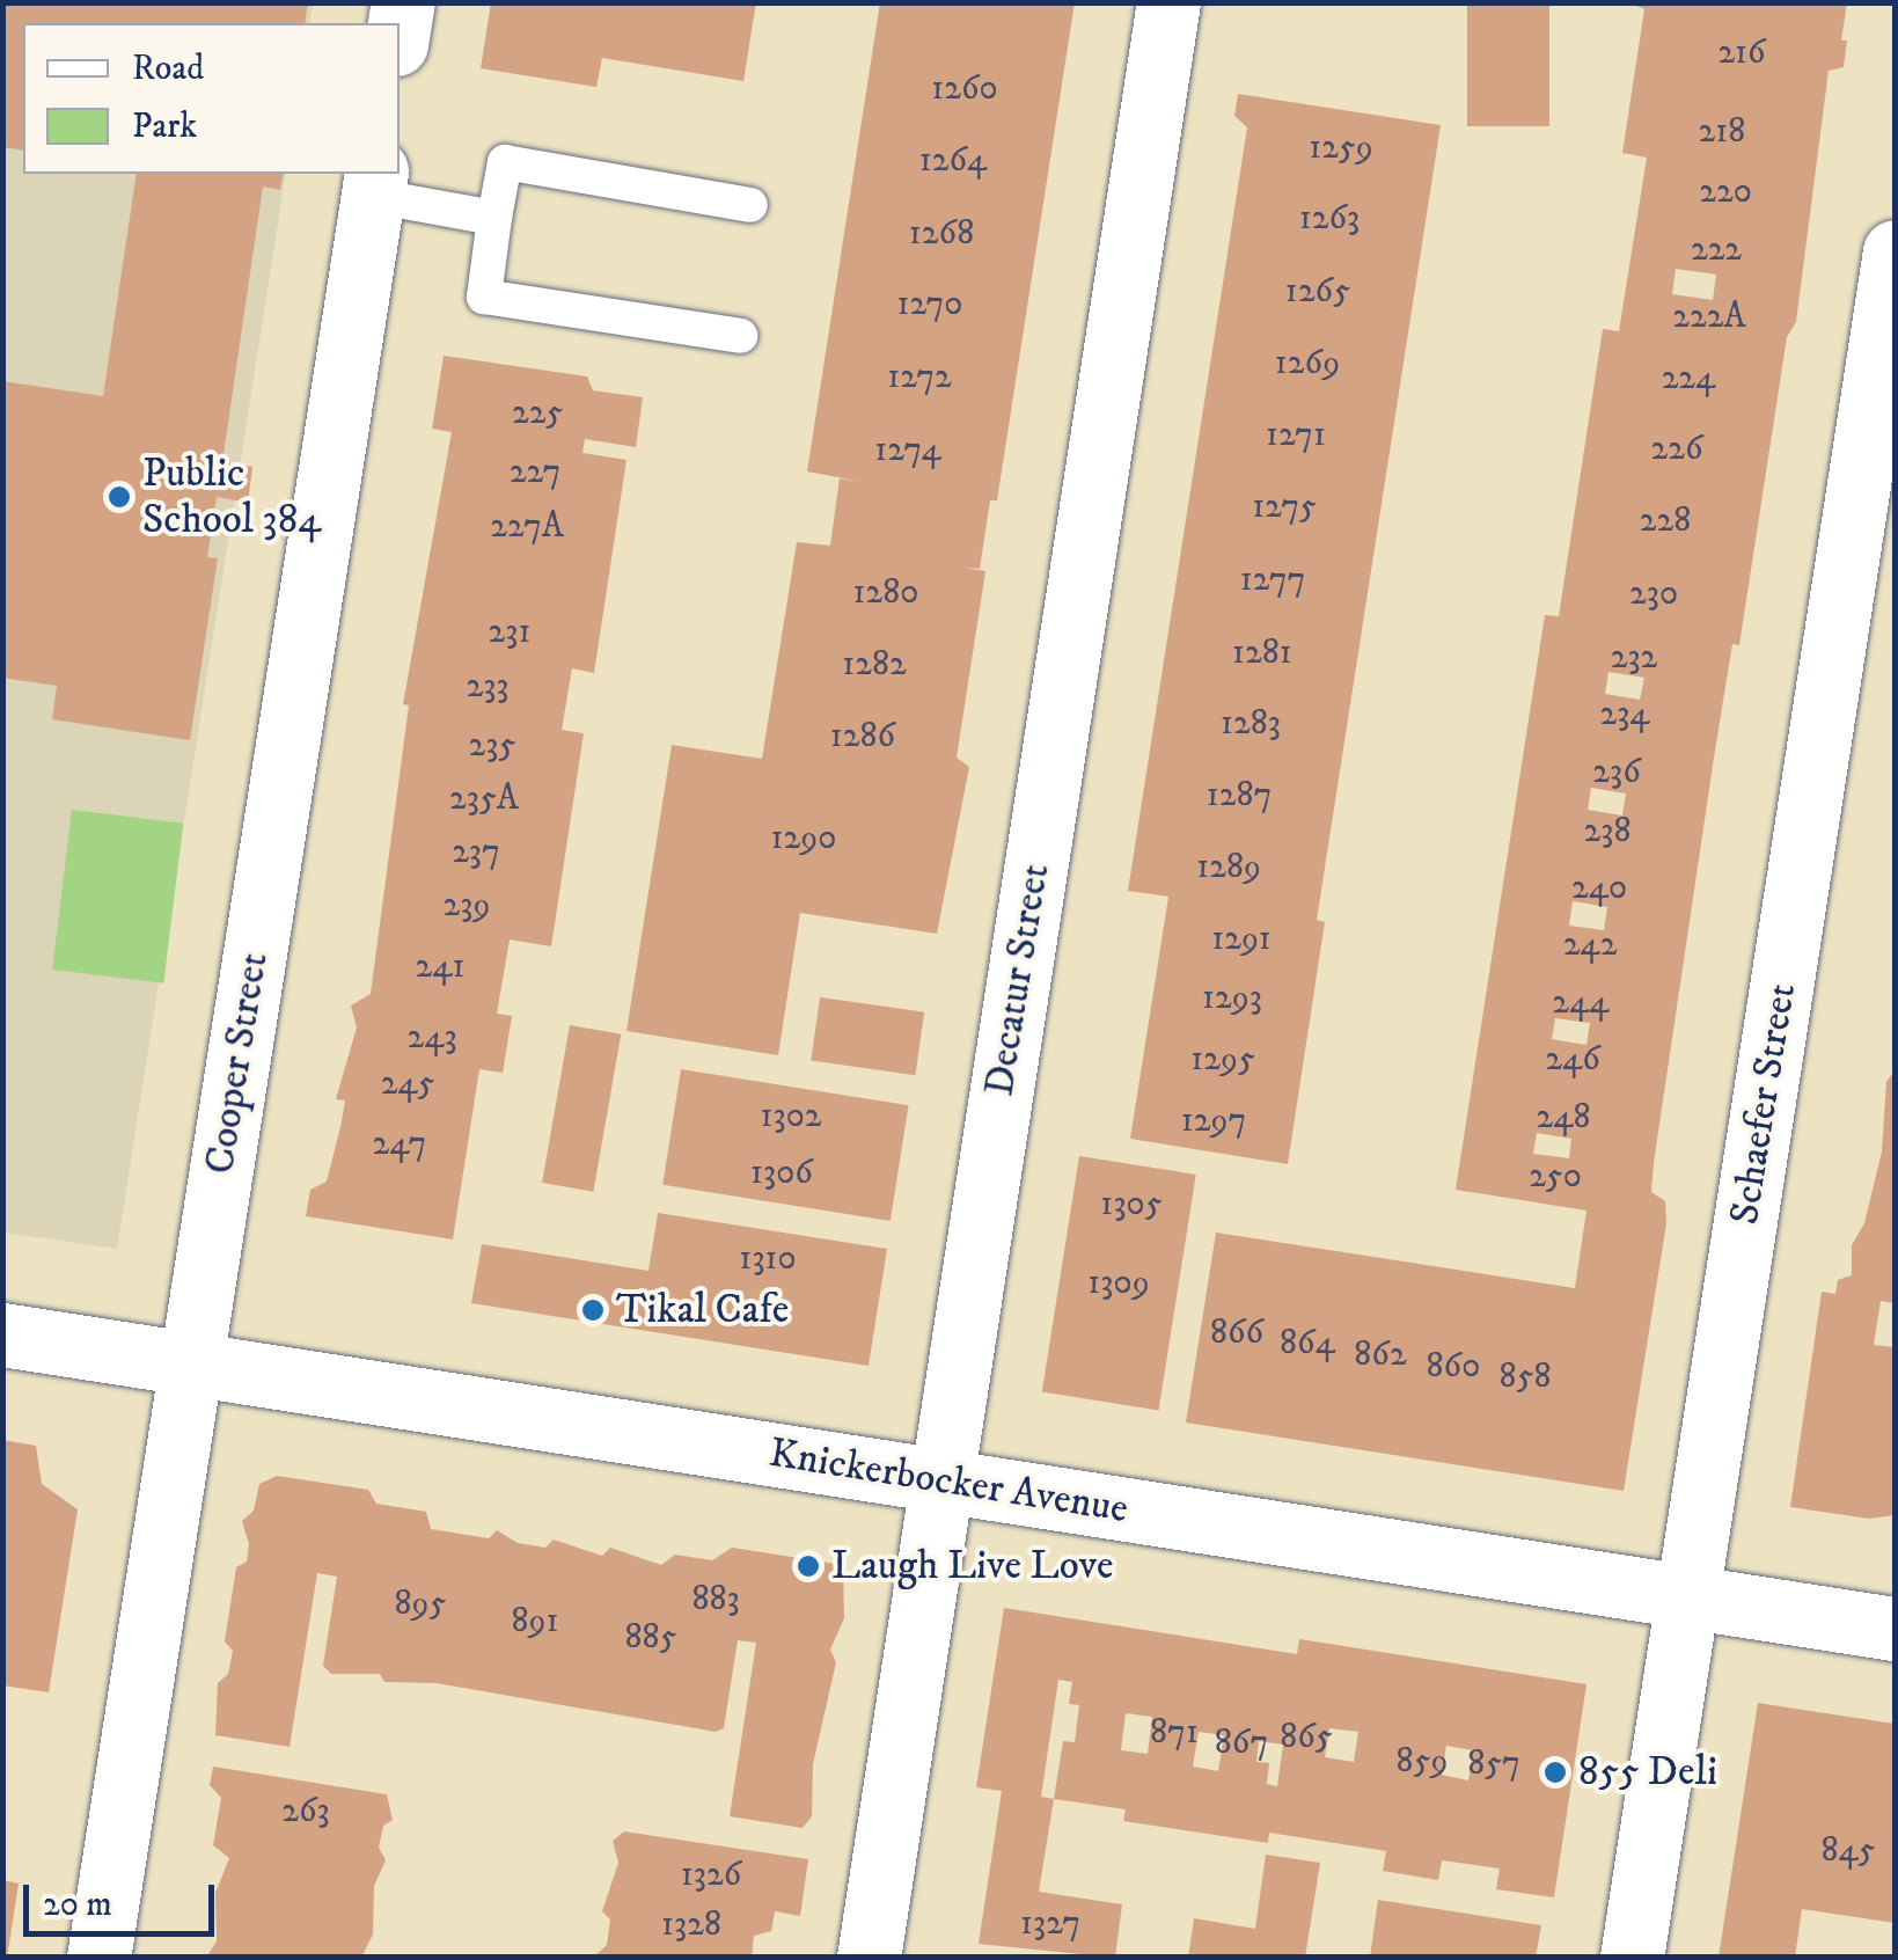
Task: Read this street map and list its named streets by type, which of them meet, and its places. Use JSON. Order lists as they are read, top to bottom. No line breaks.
{"streets":{"street":["Decatur Street","Cooper Street","Schaefer Street","Knickerbocker Avenue"]},"crossings":[["Decatur Street","Knickerbocker Avenue"],["Cooper Street","Knickerbocker Avenue"],["Schaefer Street","Knickerbocker Avenue"]],"places":["Public School 384","Tikal Cafe","Laugh Live Love","855 Deli"],"house_numbers":["216","1260","218","1259","1264","220","1263","1268","222","1265","1270","222A","1269","1272","224","225","1271","226","1274","227","1275","228","227A","1277","1280","230","231","1281","232","1282","233","234","1283","1286","235","236","1287","235A","238","1290","237","1289","240","239","1291","242","241","1293","244","243","1295","246","245","1302","248","1297","247","1306","250","1305","1310","1309","866","864","862","860","858","883","895","891","885","871","865","867","859","857","263","845","1326","1327","1328"],"legend":["Road","Park"],"scale_bar":"20 m"}
